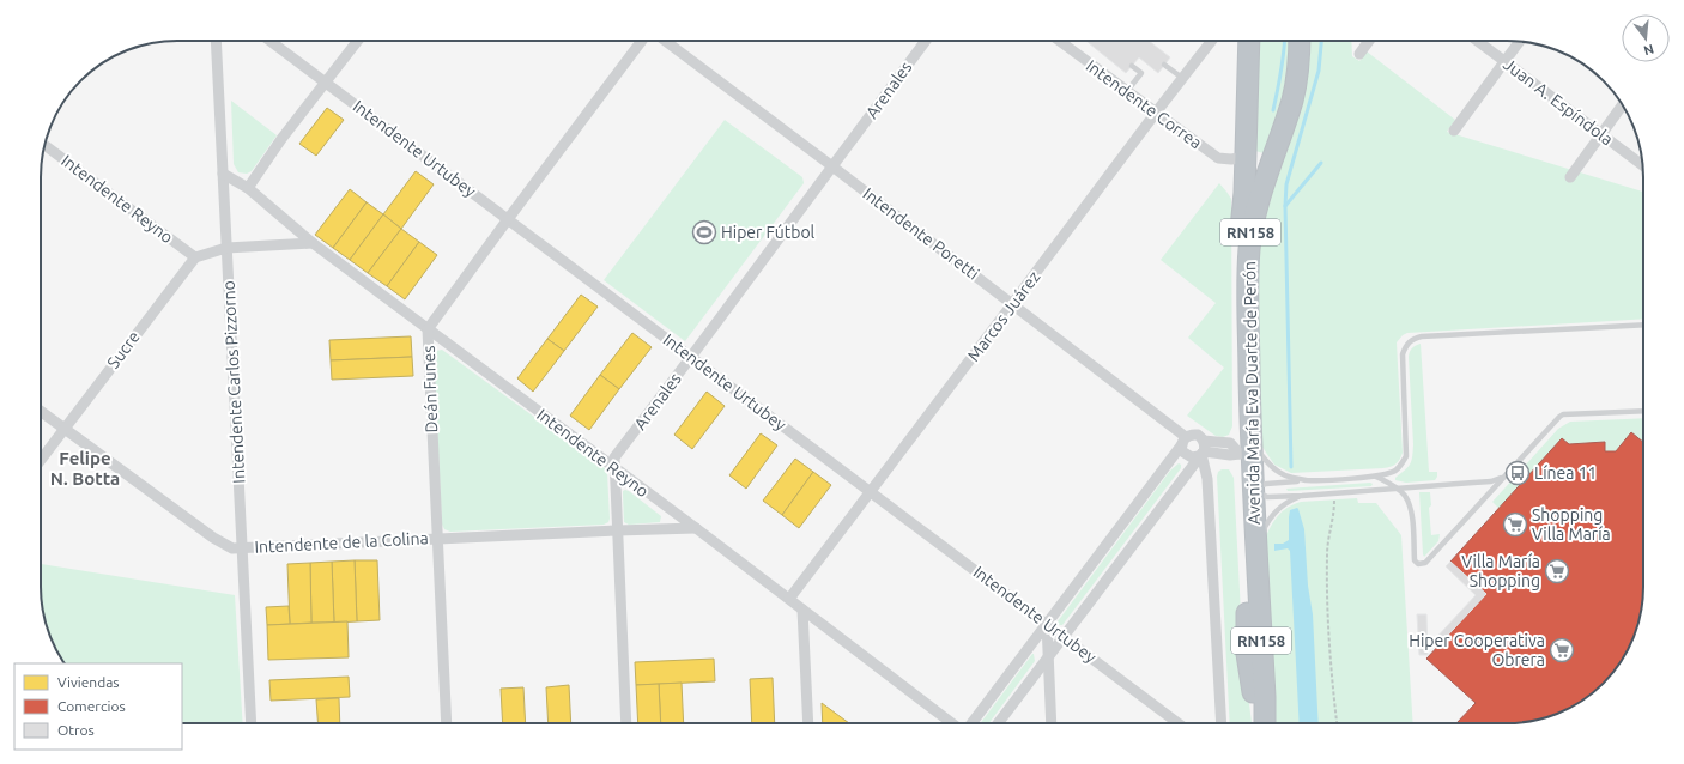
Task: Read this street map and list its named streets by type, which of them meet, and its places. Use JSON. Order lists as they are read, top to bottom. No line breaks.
{"streets":{"highway":["RN158","Avenida María Eva Duarte de Perón"],"street":["Arenales","Juan A. Espíndola","Intendente Correa","Intendente Urtubey","Intendente Reyno","Intendente Poretti","Marcos Juárez","Sucre","Intendente Carlos Pizzorno","Deán Funes","Intendente de la Colina"]},"crossings":[["Arenales","Intendente Urtubey"],["Arenales","Intendente Reyno"],["Arenales","Intendente Poretti"],["Arenales","Intendente de la Colina"],["Intendente Correa","Marcos Juárez"],["Intendente Correa","Avenida María Eva Duarte de Perón"],["Intendente Urtubey","Marcos Juárez"],["Intendente Urtubey","Deán Funes"],["Intendente Reyno","Marcos Juárez"],["Intendente Reyno","Sucre"],["Intendente Reyno","Intendente Carlos Pizzorno"],["Intendente Reyno","Deán Funes"],["Intendente Reyno","Intendente de la Colina"],["Intendente Poretti","Marcos Juárez"],["Sucre","Intendente de la Colina"],["Intendente Carlos Pizzorno","Intendente de la Colina"],["Deán Funes","Intendente de la Colina"]],"districts":["Felipe N. Botta"],"places":{"sports":["Hiper Fútbol"],"bus stop":["Línea 11"],"supermarket":["Shopping Villa María","Villa María Shopping","Hiper Cooperativa Obrera"]},"legend":["Viviendas","Comercios","Otros"],"north":"bottom"}
